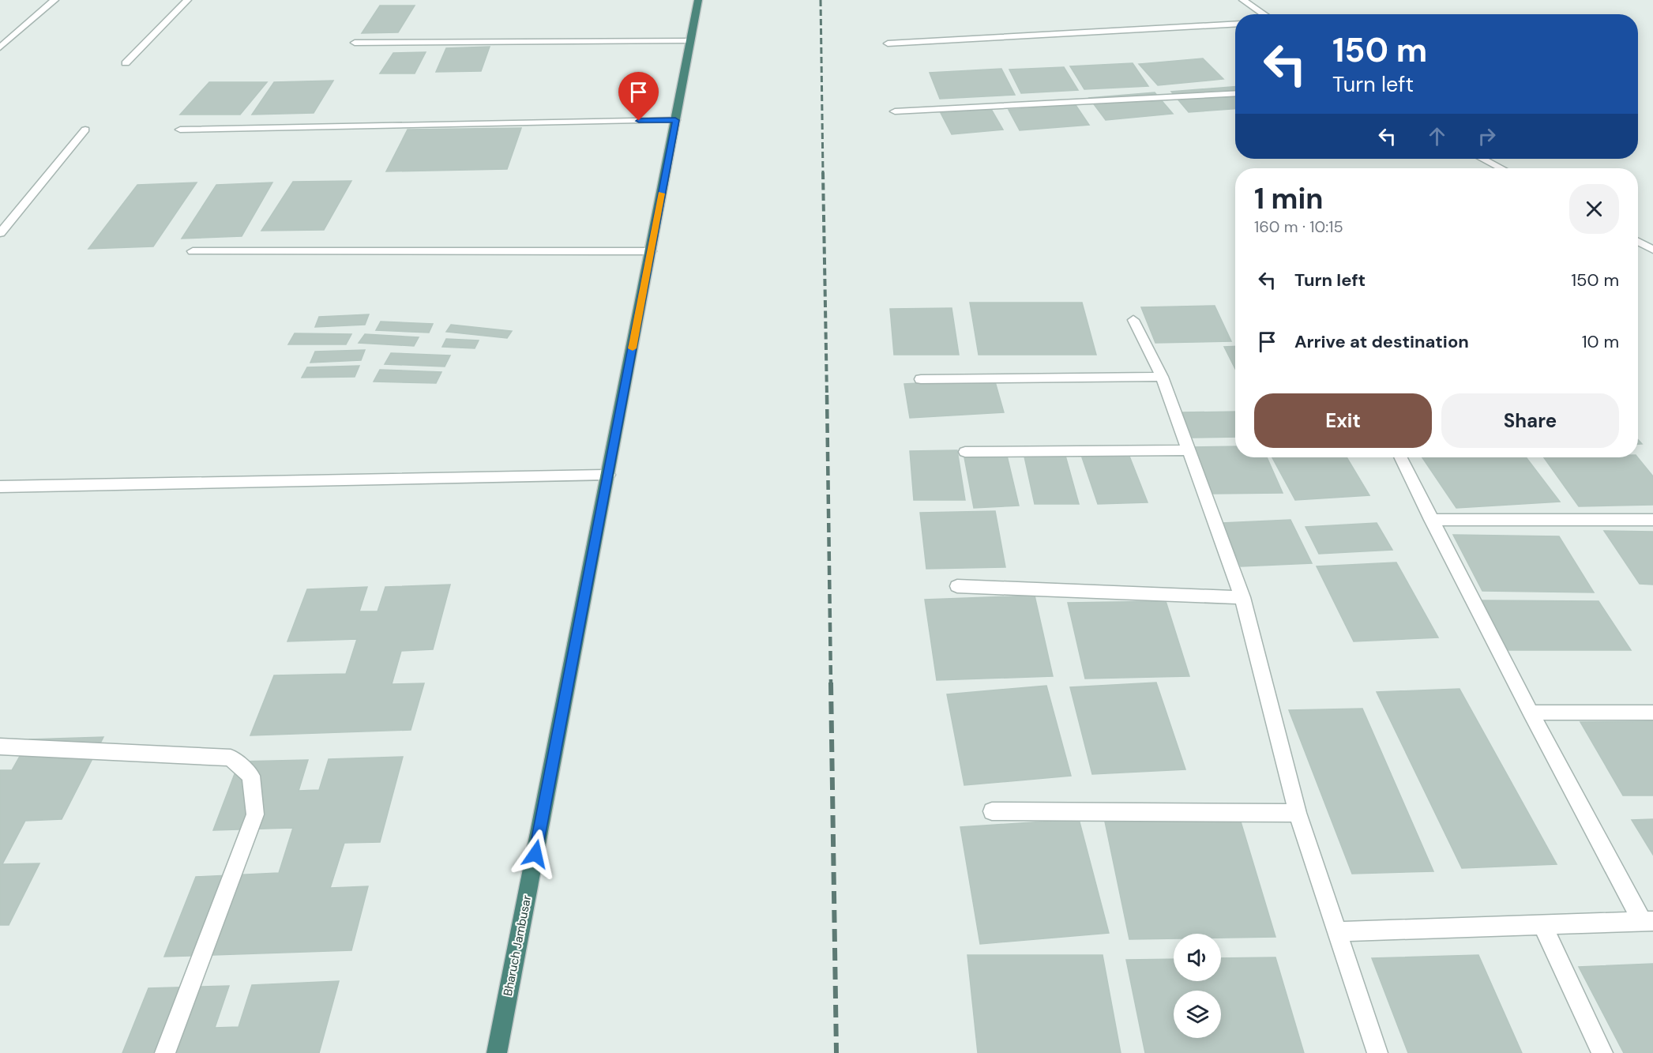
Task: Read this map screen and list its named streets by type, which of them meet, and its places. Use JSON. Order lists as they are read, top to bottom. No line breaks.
{"streets":{"highway":["Bharuch Jambusar"]},"page":{"turn":["150 m","Turn left"],"heading":["1 min","160 m · 10:15"],"list":[{"name":"Turn left","value":"150 m"},{"name":"Arrive at destination","value":"10 m"}],"buttons":["Exit","Share"]}}
